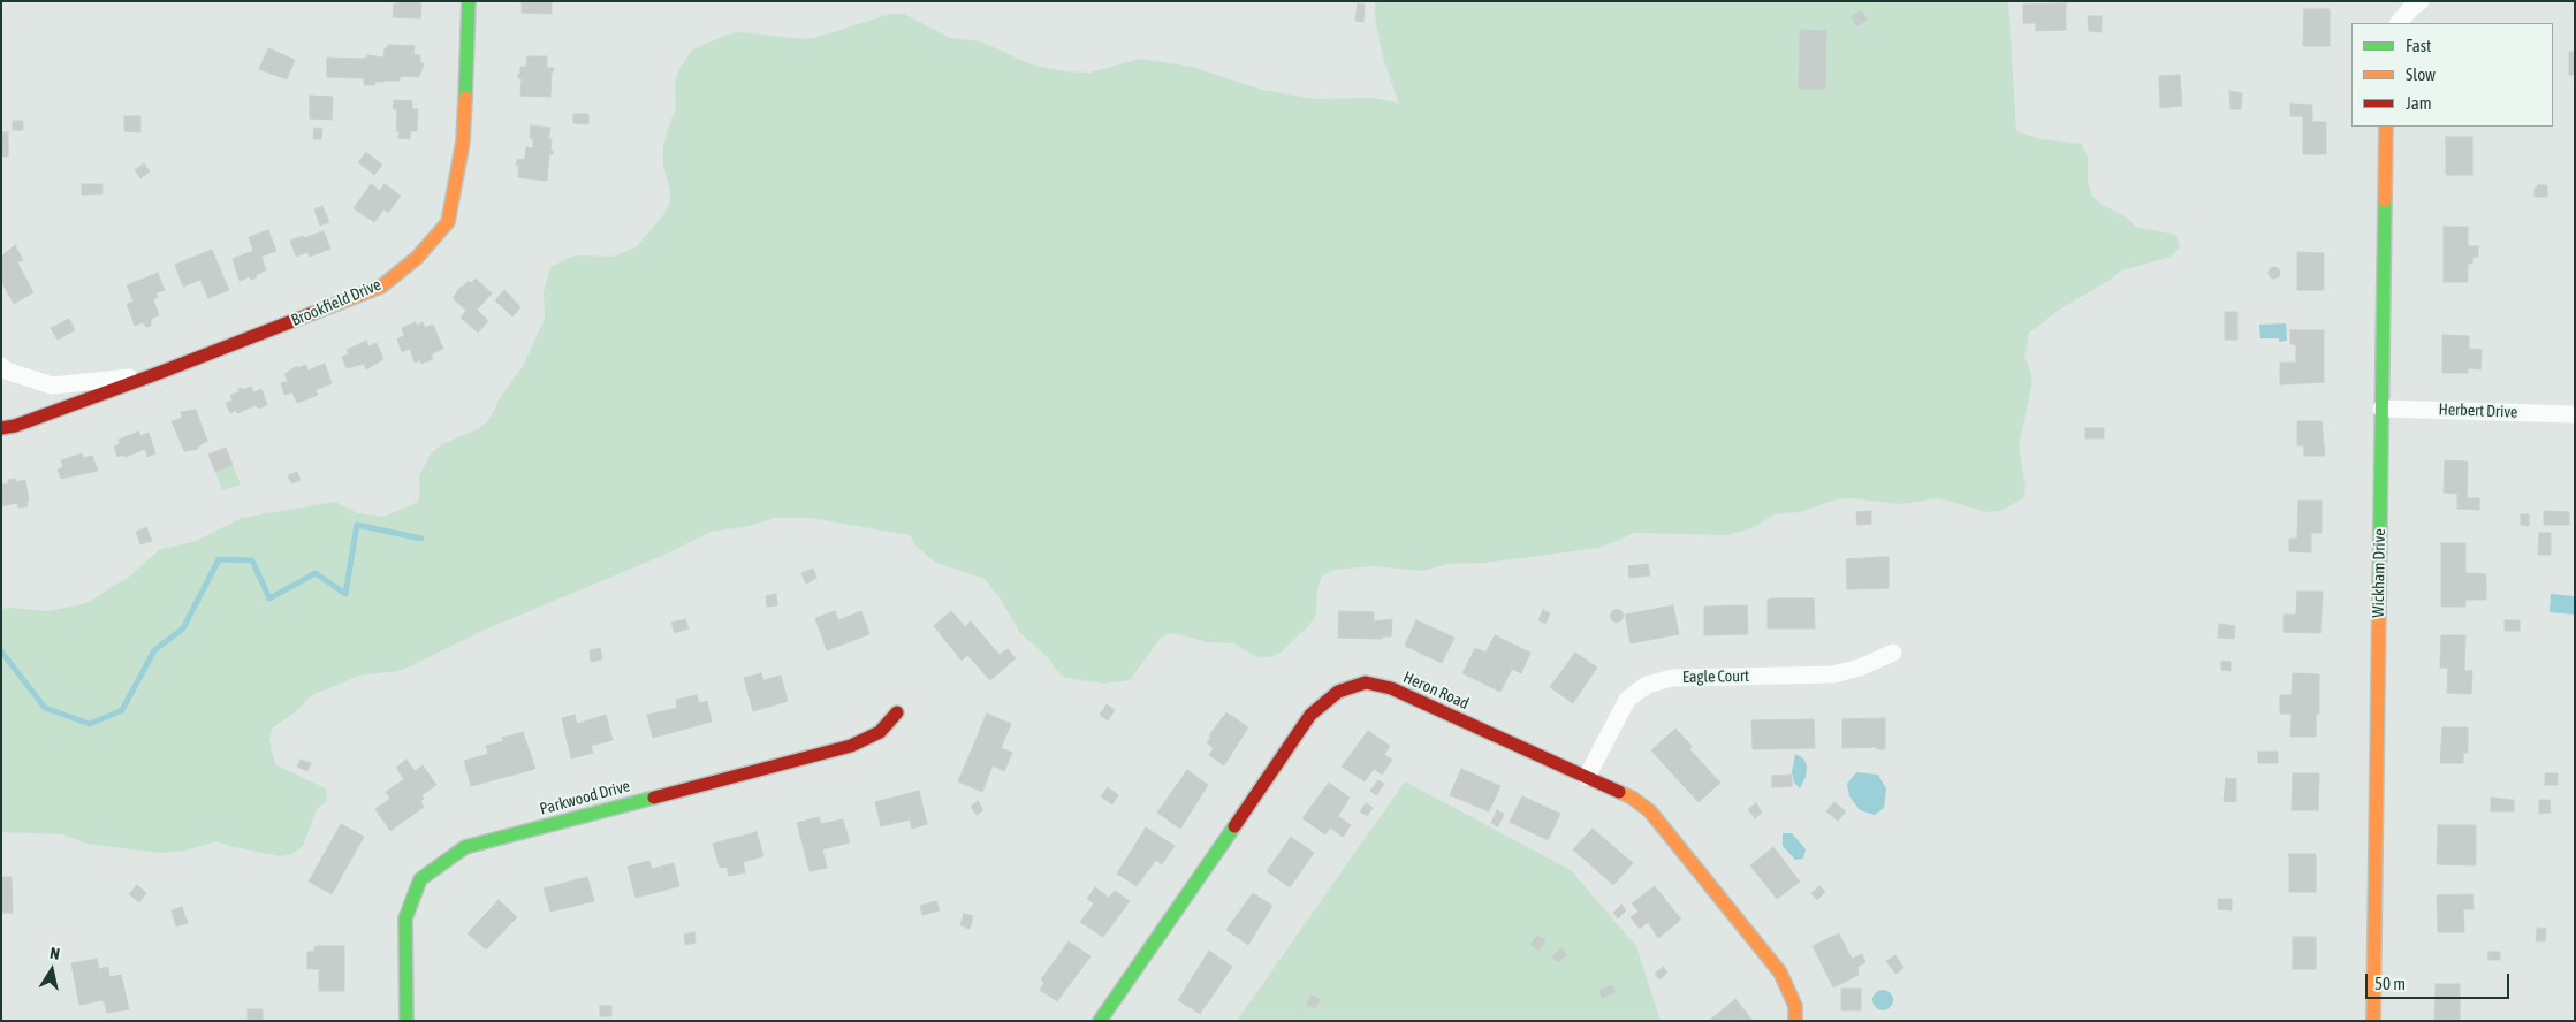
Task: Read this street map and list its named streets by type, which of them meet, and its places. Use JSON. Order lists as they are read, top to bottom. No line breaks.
{"streets":{"street":["Brookfield Drive","Herbert Drive","Wickham Drive","Eagle Court","Heron Road","Parkwood Drive"]},"crossings":[["Herbert Drive","Wickham Drive"],["Eagle Court","Heron Road"]],"legend":["Fast","Slow","Jam"],"scale_bar":"50 m","north":"top"}
